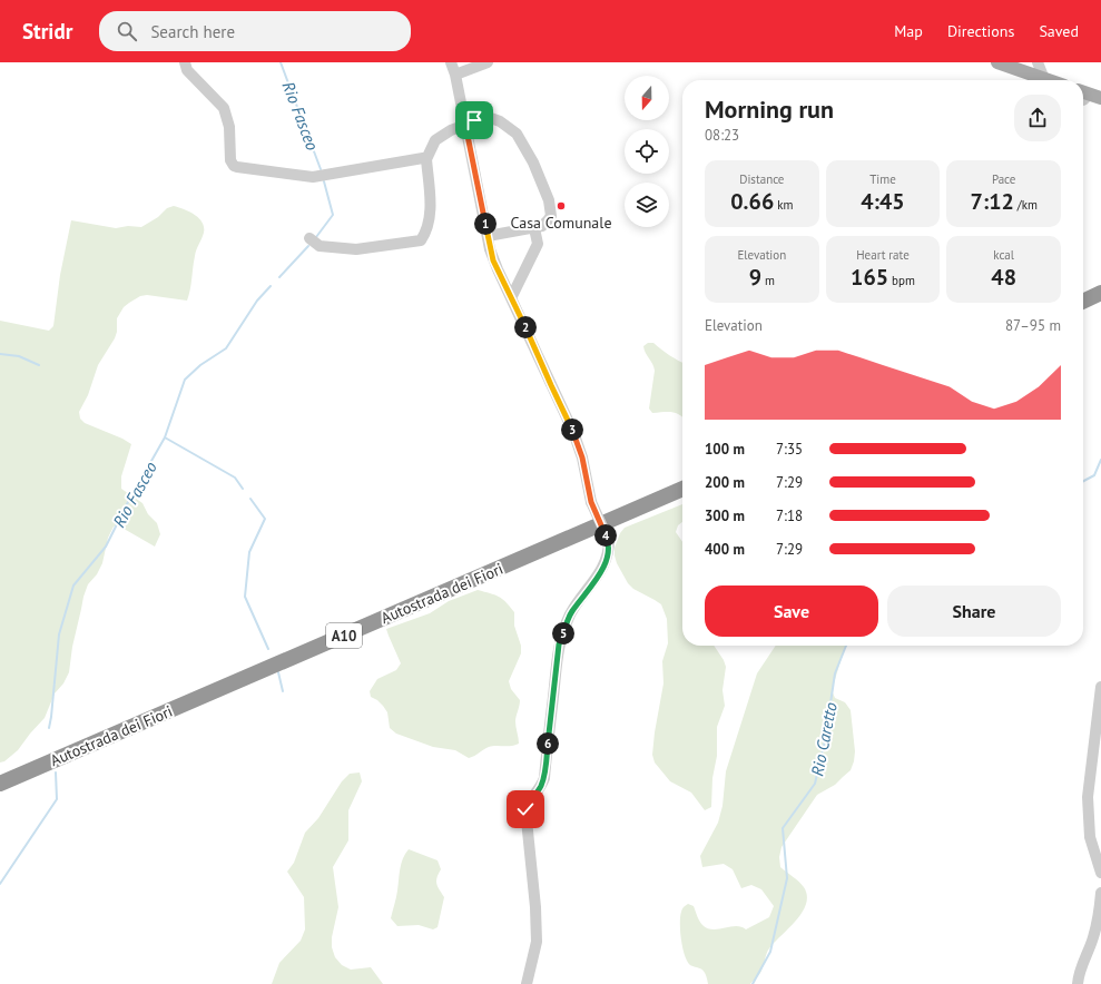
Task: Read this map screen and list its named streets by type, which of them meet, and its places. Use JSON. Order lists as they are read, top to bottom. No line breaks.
{"streets":{"highway":["Autostrada dei Fiori","A10"]},"water":["Rio Fasceo","Rio Caretto"],"places":["Casa Comunale"],"north":"bottom","page":{"header":"Stridr","search":"Search here","nav":["Map","Directions","Saved"],"heading":["Morning run","08:23"],"stats":[["Distance","0.66 km"],["Time","4:45"],["Pace","7:12 /km"],["Elevation","9 m"],["Heart rate","165 bpm"],["kcal","48"]],"pins":["1","2","3","4","5","6"],"chart":["Elevation","87–95 m"],"list":[{"name":"100 m","note":"7:35"},{"name":"200 m","note":"7:29"},{"name":"300 m","note":"7:18"},{"name":"400 m","note":"7:29"}],"buttons":["Save","Share"]}}
